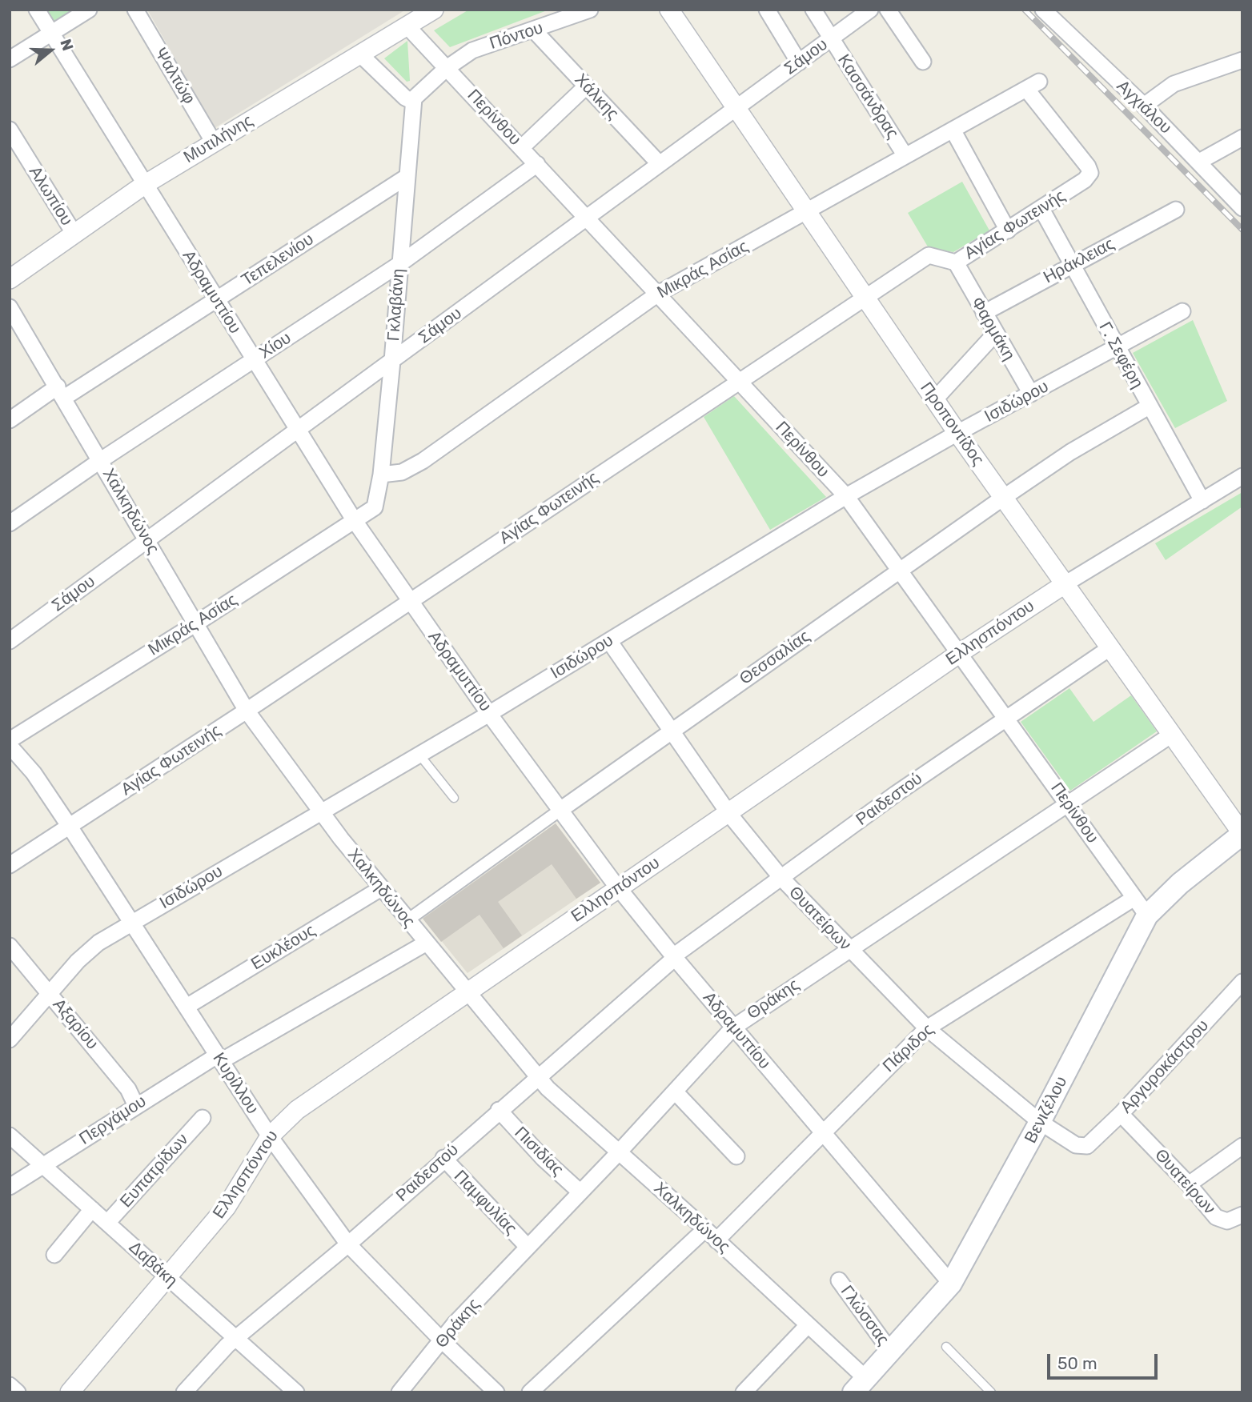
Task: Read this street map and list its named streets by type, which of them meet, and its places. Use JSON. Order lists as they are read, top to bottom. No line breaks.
{"streets":{"main road":["Βενιζέλου"],"street":["Πόντου","Σάμου","Ψαλτώφ","Χάλκης","Κασσάνδρας","Αγχιάλου","Περίνθου","Μυτιλήνης","Αλωπίου","Αγίας Φωτεινής","Τεπελενίου","Ηράκλειας","Μικράς Ασίας","Αδραμυττίου","Γκλαβάνη","Φαρμάκη","Χίου","Γ. Σεφέρη","Ισιδώρου","Προποντίδος","Χαλκηδώνος","Ελλησπόντου","Θεσσαλίας","Ραιδεστού","Θυατείρων","Ευκλέους","Θράκης","Αξαρίου","Πάριδος","Αργυροκάστρου","Κυρίλλου","Περγάμου","Πισιδίας","Ευπατρίδων","Παμφυλίας","Δαβάκη","Γλώσσας"]},"crossings":[["Πόντου","Χάλκης"],["Πόντου","Περίνθου"],["Σάμου","Χάλκης"],["Σάμου","Κασσάνδρας"],["Σάμου","Περίνθου"],["Σάμου","Αδραμυττίου"],["Σάμου","Γκλαβάνη"],["Σάμου","Προποντίδος"],["Σάμου","Χαλκηδώνος"],["Ψαλτώφ","Μυτιλήνης"],["Κασσάνδρας","Μικράς Ασίας"],["Περίνθου","Μυτιλήνης"],["Περίνθου","Αγίας Φωτεινής"],["Περίνθου","Μικράς Ασίας"],["Περίνθου","Χίου"],["Περίνθου","Ισιδώρου"],["Περίνθου","Ελλησπόντου"],["Περίνθου","Θεσσαλίας"],["Περίνθου","Ραιδεστού"],["Περίνθου","Θράκης"],["Περίνθου","Πάριδος"],["Περίνθου","Βενιζέλου"],["Μυτιλήνης","Αλωπίου"],["Μυτιλήνης","Αδραμυττίου"],["Αγίας Φωτεινής","Μικράς Ασίας"],["Αγίας Φωτεινής","Αδραμυττίου"],["Αγίας Φωτεινής","Φαρμάκη"],["Αγίας Φωτεινής","Γ. Σεφέρη"],["Αγίας Φωτεινής","Προποντίδος"],["Αγίας Φωτεινής","Χαλκηδώνος"],["Αγίας Φωτεινής","Κυρίλλου"],["Τεπελενίου","Αδραμυττίου"],["Τεπελενίου","Γκλαβάνη"],["Τεπελενίου","Χαλκηδώνος"],["Ηράκλειας","Φαρμάκη"],["Ηράκλειας","Γ. Σεφέρη"],["Μικράς Ασίας","Αδραμυττίου"],["Μικράς Ασίας","Γκλαβάνη"],["Μικράς Ασίας","Προποντίδος"],["Μικράς Ασίας","Χαλκηδώνος"],["Αδραμυττίου","Χίου"],["Αδραμυττίου","Ισιδώρου"],["Αδραμυττίου","Ελλησπόντου"],["Αδραμυττίου","Θεσσαλίας"],["Αδραμυττίου","Ραιδεστού"],["Αδραμυττίου","Θράκης"],["Αδραμυττίου","Πάριδος"],["Αδραμυττίου","Βενιζέλου"],["Γκλαβάνη","Χίου"],["Φαρμάκη","Ισιδώρου"],["Χίου","Χαλκηδώνος"],["Γ. Σεφέρη","Ισιδώρου"],["Γ. Σεφέρη","Ελλησπόντου"],["Γ. Σεφέρη","Θεσσαλίας"],["Ισιδώρου","Προποντίδος"],["Ισιδώρου","Χαλκηδώνος"],["Ισιδώρου","Θυατείρων"],["Ισιδώρου","Αξαρίου"],["Ισιδώρου","Κυρίλλου"],["Προποντίδος","Ελλησπόντου"],["Προποντίδος","Θεσσαλίας"],["Προποντίδος","Ραιδεστού"],["Προποντίδος","Θράκης"],["Προποντίδος","Βενιζέλου"],["Χαλκηδώνος","Ελλησπόντου"],["Χαλκηδώνος","Θεσσαλίας"],["Χαλκηδώνος","Ραιδεστού"],["Χαλκηδώνος","Ευκλέους"],["Χαλκηδώνος","Θράκης"],["Χαλκηδώνος","Πάριδος"],["Χαλκηδώνος","Βενιζέλου"],["Χαλκηδώνος","Περγάμου"],["Ελλησπόντου","Θυατείρων"],["Ελλησπόντου","Κυρίλλου"],["Ελλησπόντου","Δαβάκη"],["Θεσσαλίας","Θυατείρων"],["Ραιδεστού","Θυατείρων"],["Ραιδεστού","Κυρίλλου"],["Ραιδεστού","Πισιδίας"],["Ραιδεστού","Παμφυλίας"],["Ραιδεστού","Δαβάκη"],["Θυατείρων","Θράκης"],["Θυατείρων","Πάριδος"],["Θυατείρων","Αργυροκάστρου"],["Θυατείρων","Βενιζέλου"],["Ευκλέους","Κυρίλλου"],["Θράκης","Κυρίλλου"],["Θράκης","Πισιδίας"],["Θράκης","Παμφυλίας"],["Αξαρίου","Περγάμου"],["Κυρίλλου","Περγάμου"],["Βενιζέλου","Γλώσσας"],["Περγάμου","Δαβάκη"],["Ευπατρίδων","Δαβάκη"]],"scale_bar":"50 m","north":"right"}
